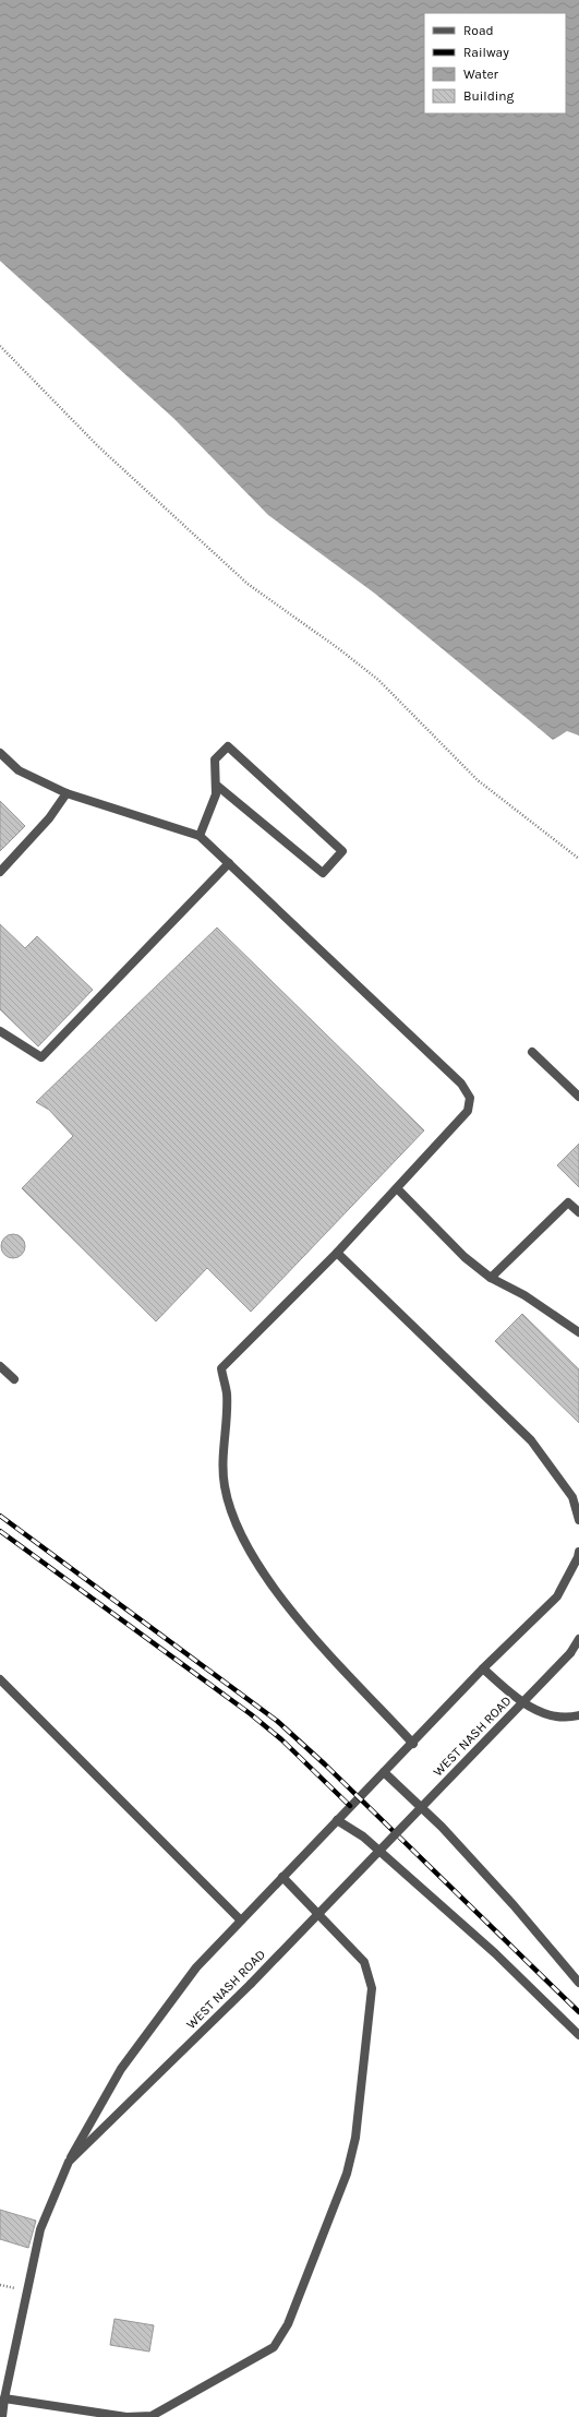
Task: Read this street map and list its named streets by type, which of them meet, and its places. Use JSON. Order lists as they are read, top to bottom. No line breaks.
{"streets":{"street":["WEST NASH ROAD"]},"legend":["Road","Railway","Water","Building"]}
